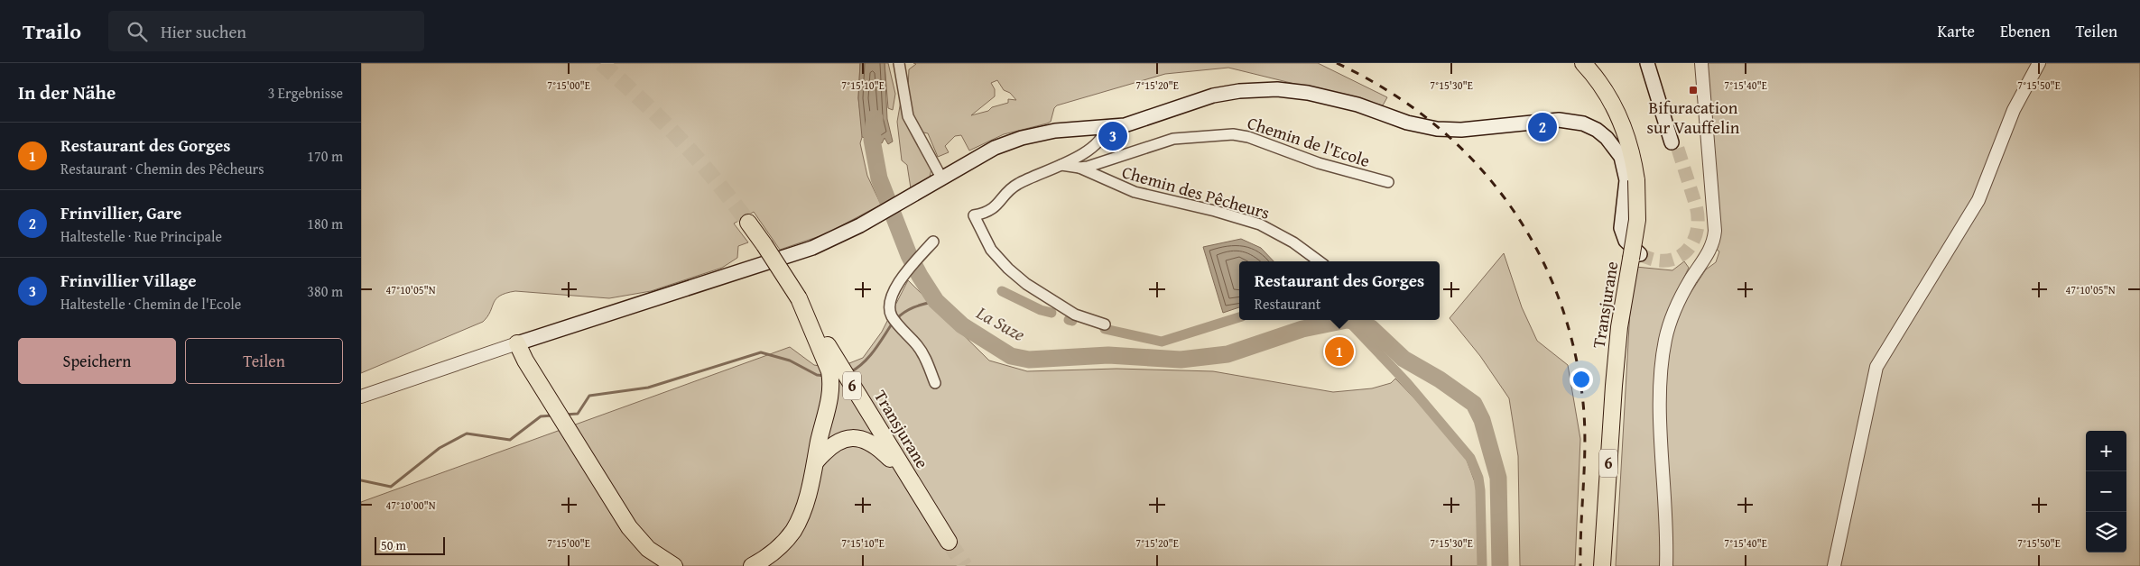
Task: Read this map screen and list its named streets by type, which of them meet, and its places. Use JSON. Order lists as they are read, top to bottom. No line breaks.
{"streets":{"main road":["Transjurane","6"],"street":["Chemin de l'Ecole","Chemin des Pêcheurs"]},"crossings":[["Chemin de l'Ecole","Chemin des Pêcheurs"]],"water":["La Suze"],"places":{"transit":["Bifuracation sur Vauffelin"]},"scale_bar":"50 m","page":{"header":"Trailo","search":"Hier suchen","nav":["Karte","Ebenen","Teilen"],"heading":["In der Nähe","3 Ergebnisse"],"pins":["2","3","1"],"list":[{"mark":"1","name":"Restaurant des Gorges","note":"Restaurant · Chemin des Pêcheurs","value":"170 m"},{"mark":"2","name":"Frinvillier, Gare","note":"Haltestelle · Rue Principale","value":"180 m"},{"mark":"3","name":"Frinvillier Village","note":"Haltestelle · Chemin de l'Ecole","value":"380 m"}],"popup":["Restaurant des Gorges","Restaurant"],"buttons":["Speichern","Teilen"],"map_buttons":["+","−"],"scale":"50 m"},"coordinates":["7°15'00\"E","7°15'10\"E","7°15'20\"E","7°15'30\"E","7°15'40\"E","7°15'50\"E","47°10'05\"N","47°10'00\"N"]}
